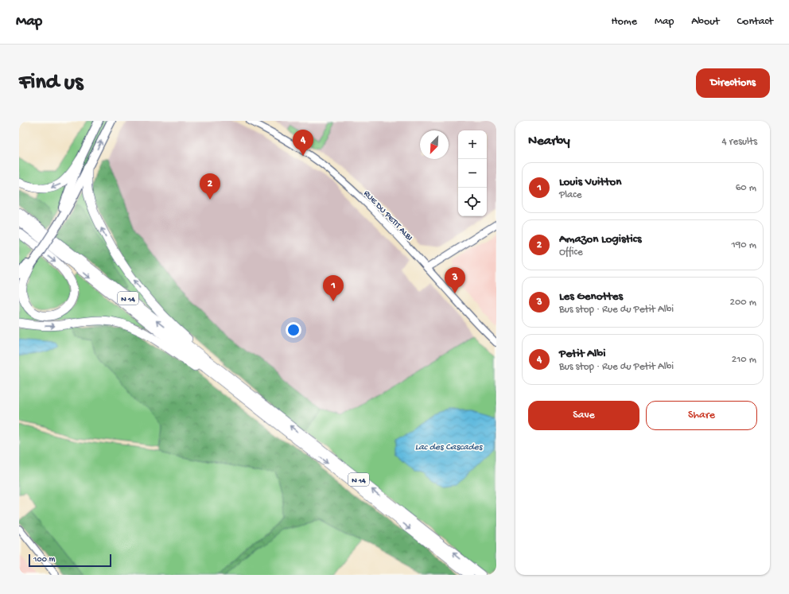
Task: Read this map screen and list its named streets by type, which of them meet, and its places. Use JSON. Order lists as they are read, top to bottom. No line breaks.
{"streets":{"highway":["N 14"],"street":["RUE DU PETIT ALBI"]},"water":["Lac des Cascades"],"scale_bar":"100 m","north":"bottom left","page":{"header":"Map","nav":["Home","Map","About","Contact"],"buttons":["Directions",["Save","Share"]],"title":"Find us","heading":["Nearby","4 results"],"pins":["4","2","3","1"],"map_buttons":["+","−"],"list":[{"mark":"1","name":"Louis Vuitton","note":"Place","value":"60 m"},{"mark":"2","name":"Amazon Logistics","note":"Office","value":"190 m"},{"mark":"3","name":"Les Genottes","note":"Bus stop · Rue du Petit Albi","value":"200 m"},{"mark":"4","name":"Petit Albi","note":"Bus stop · Rue du Petit Albi","value":"210 m"}],"scale":"100 m"}}
